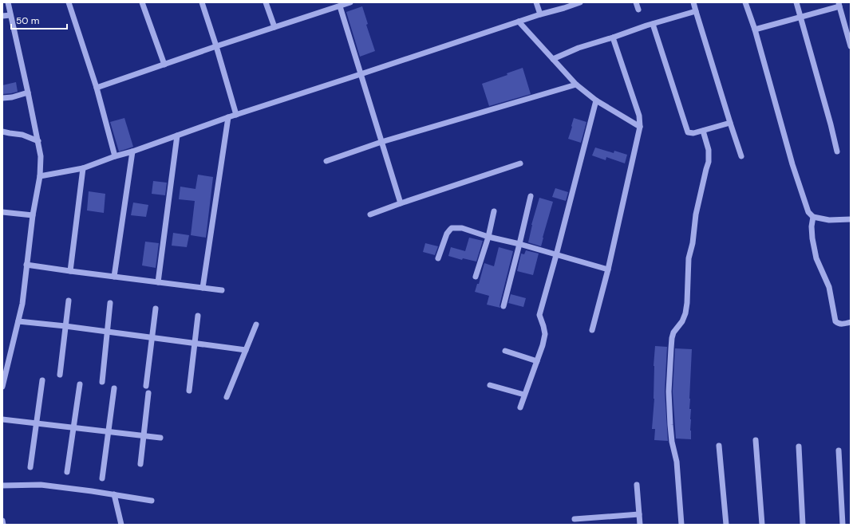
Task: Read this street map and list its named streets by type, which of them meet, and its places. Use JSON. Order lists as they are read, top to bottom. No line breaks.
{"scale_bar":"50 m"}
